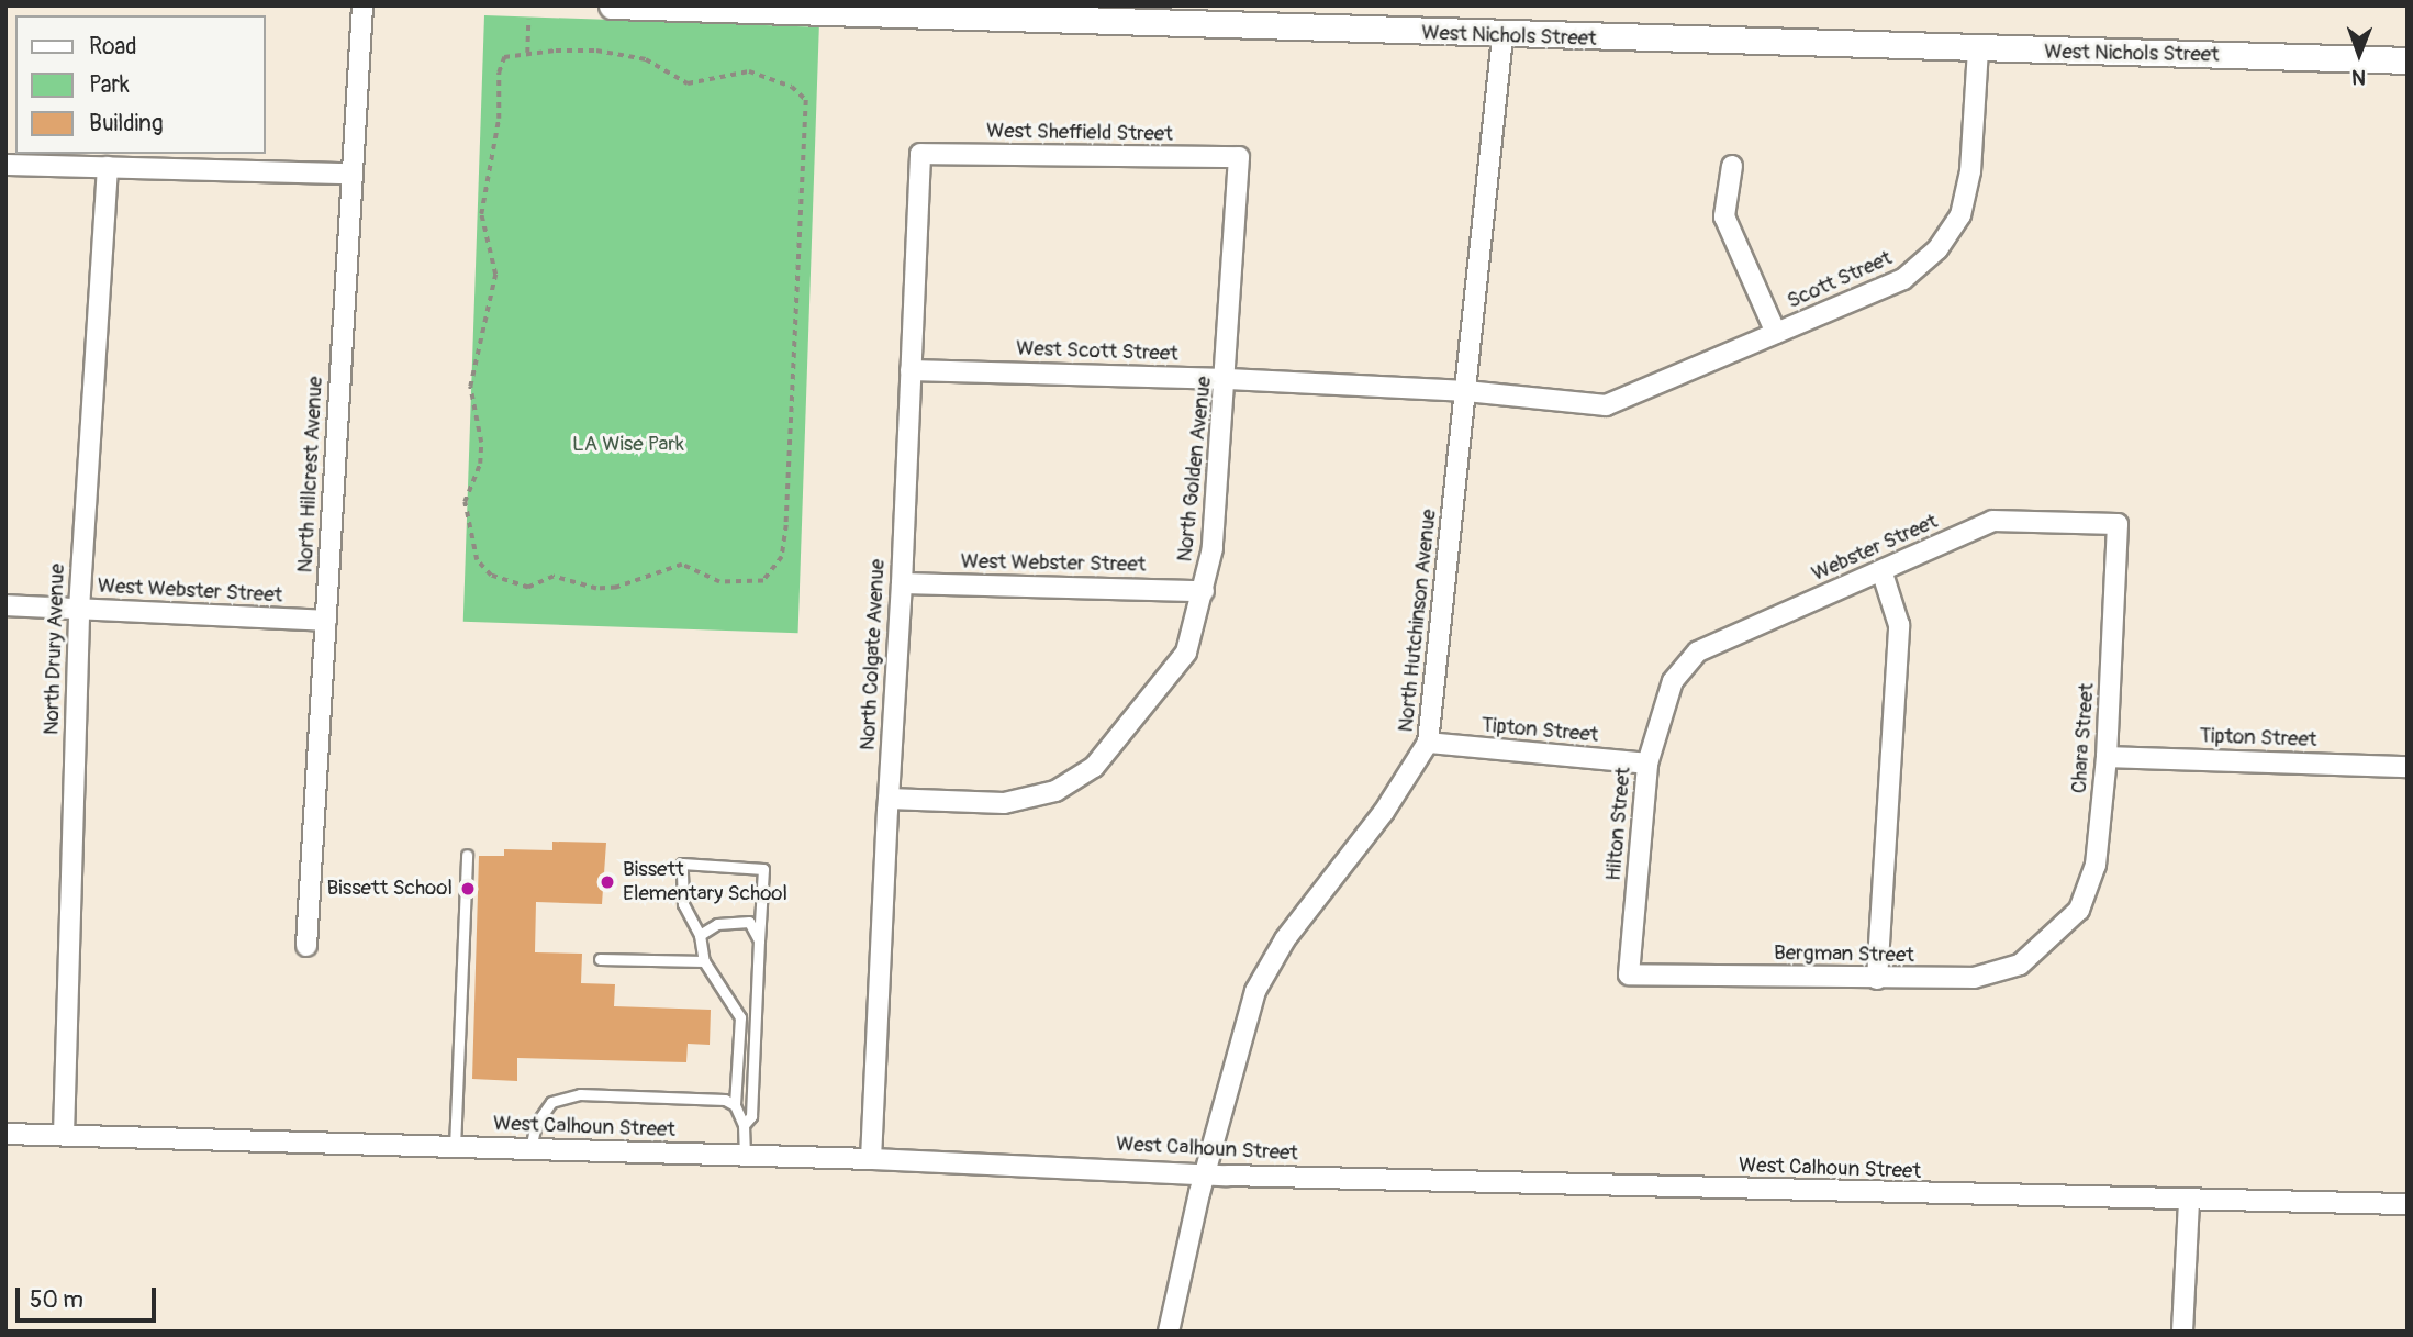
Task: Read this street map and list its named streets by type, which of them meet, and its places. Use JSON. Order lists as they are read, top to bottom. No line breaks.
{"streets":{"street":["West Nichols Street","West Sheffield Street","Scott Street","West Scott Street","North Golden Avenue","North Hillcrest Avenue","Webster Street","West Webster Street","North Hutchinson Avenue","North Drury Avenue","North Colgate Avenue","Tipton Street","Chara Street","Hilton Street","Bergman Street","West Calhoun Street"]},"crossings":[["West Nichols Street","Scott Street"],["West Nichols Street","North Hutchinson Avenue"],["West Sheffield Street","North Golden Avenue"],["West Sheffield Street","North Colgate Avenue"],["Scott Street","West Scott Street"],["Scott Street","North Hutchinson Avenue"],["West Scott Street","North Golden Avenue"],["West Scott Street","North Hutchinson Avenue"],["West Scott Street","North Colgate Avenue"],["North Golden Avenue","West Webster Street"],["North Golden Avenue","North Colgate Avenue"],["North Hillcrest Avenue","West Webster Street"],["Webster Street","Chara Street"],["Webster Street","Hilton Street"],["West Webster Street","North Drury Avenue"],["West Webster Street","North Colgate Avenue"],["North Hutchinson Avenue","Tipton Street"],["North Hutchinson Avenue","West Calhoun Street"],["North Drury Avenue","West Calhoun Street"],["North Colgate Avenue","West Calhoun Street"],["Tipton Street","Chara Street"],["Tipton Street","Hilton Street"],["Chara Street","Bergman Street"],["Hilton Street","Bergman Street"]],"parks":["LA Wise Park"],"places":["Bissett Elementary School","Bissett School"],"legend":["Road","Park","Building"],"scale_bar":"50 m","north":"bottom"}
